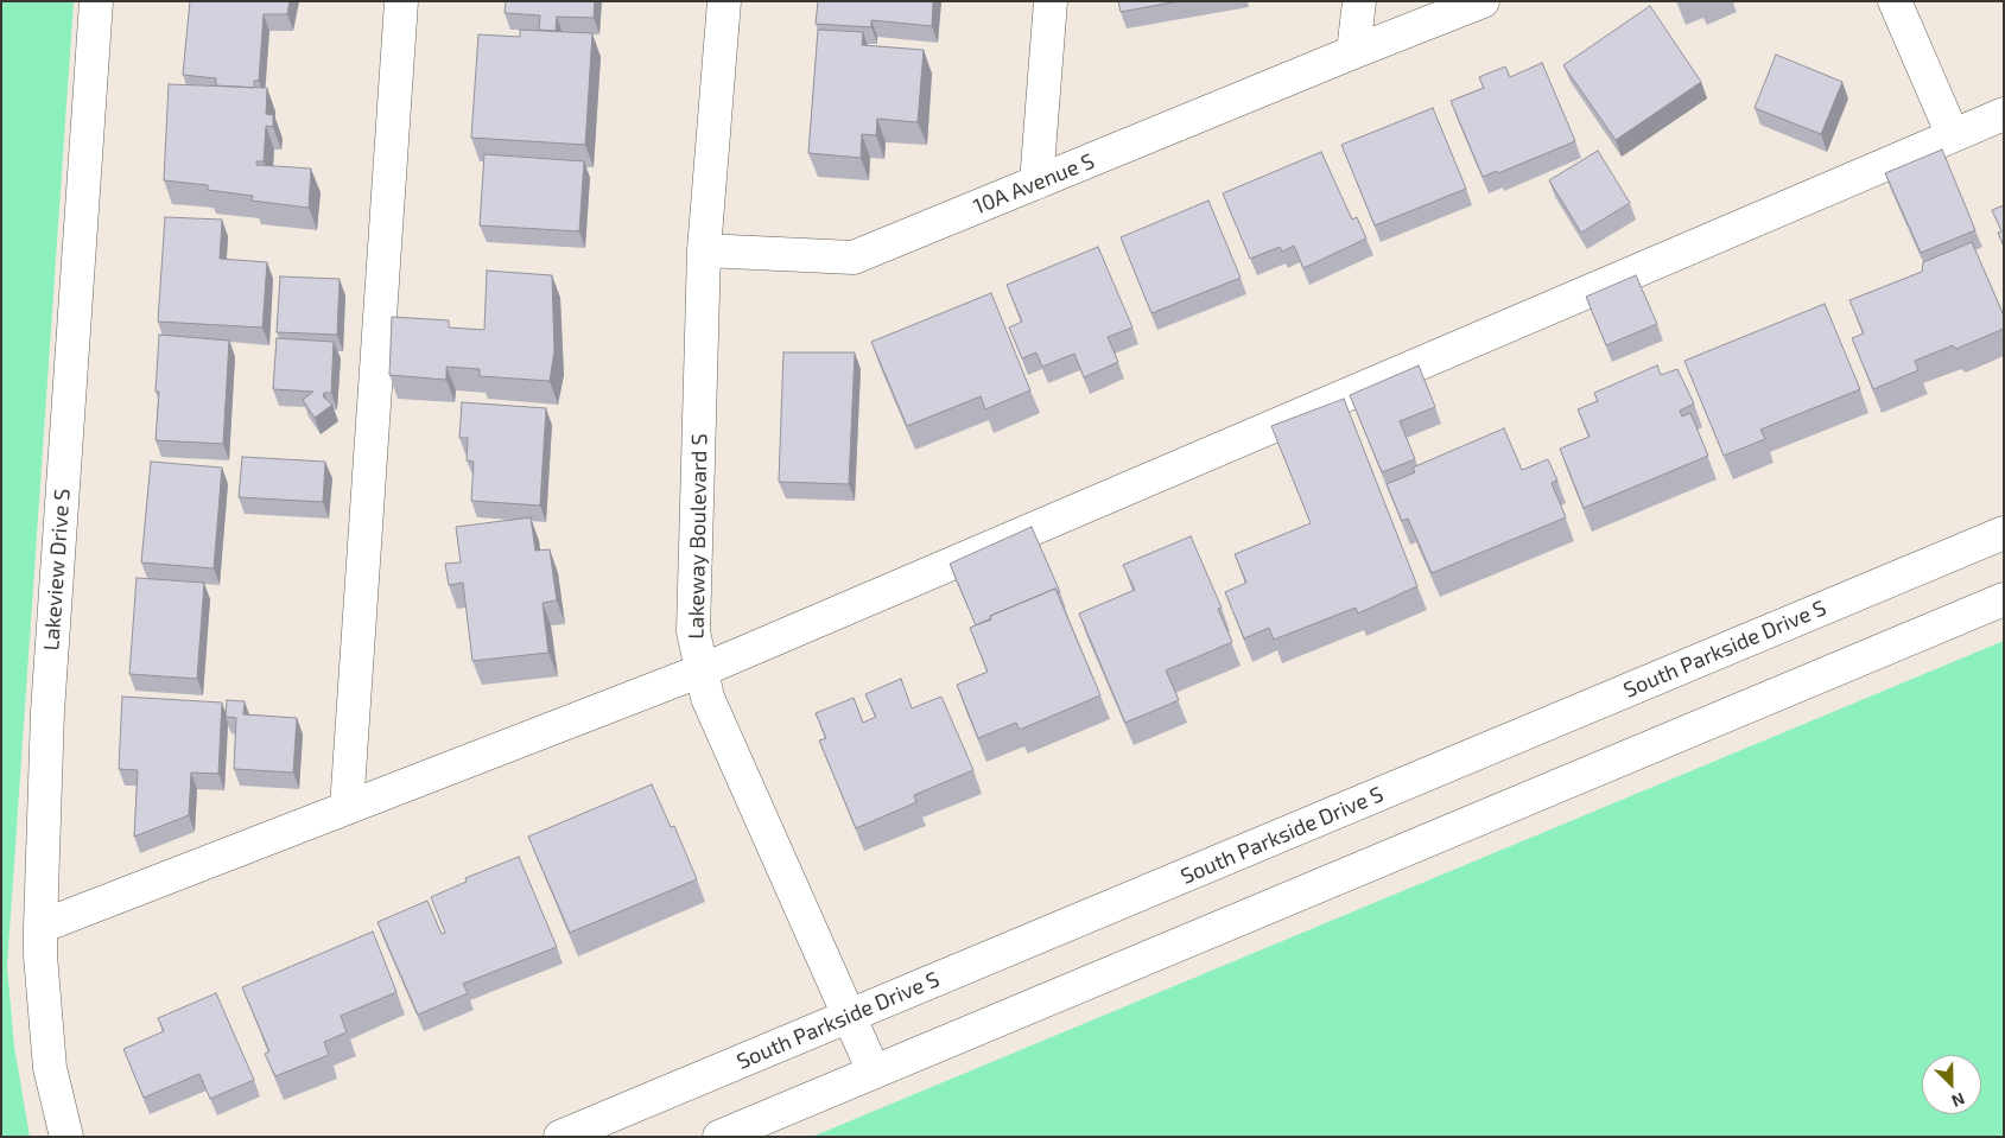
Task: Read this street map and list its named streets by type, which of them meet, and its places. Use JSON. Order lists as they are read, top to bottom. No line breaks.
{"streets":{"street":["10A Avenue S","Lakeway Boulevard S","Lakeview Drive S","South Parkside Drive S"]},"crossings":[["10A Avenue S","Lakeway Boulevard S"],["Lakeway Boulevard S","South Parkside Drive S"]],"north":"bottom right"}
